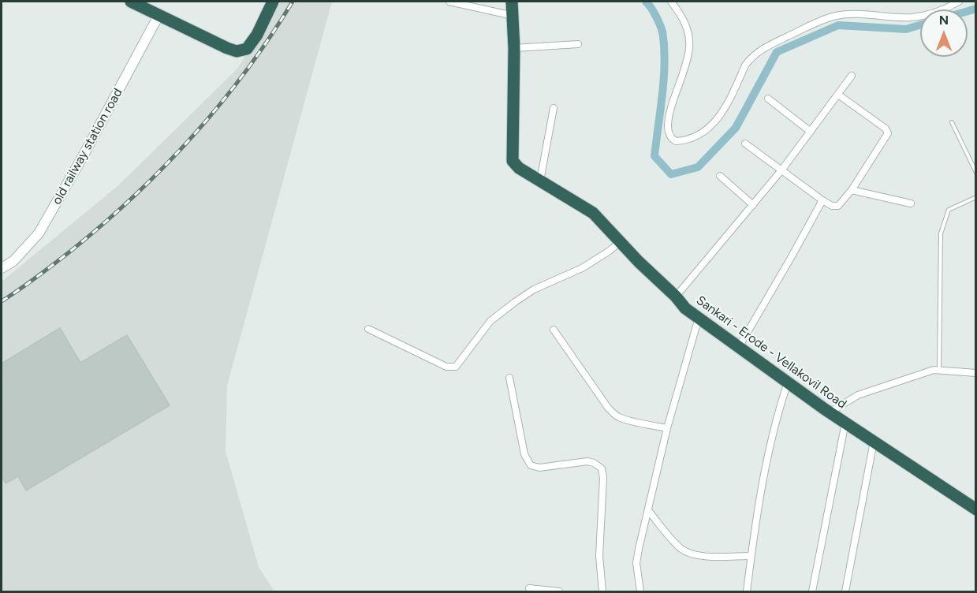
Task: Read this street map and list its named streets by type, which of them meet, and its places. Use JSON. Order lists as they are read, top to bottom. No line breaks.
{"streets":{"highway":["Sankari - Erode - Vellakovil Road"],"street":["old railway station road"]},"north":"top"}
